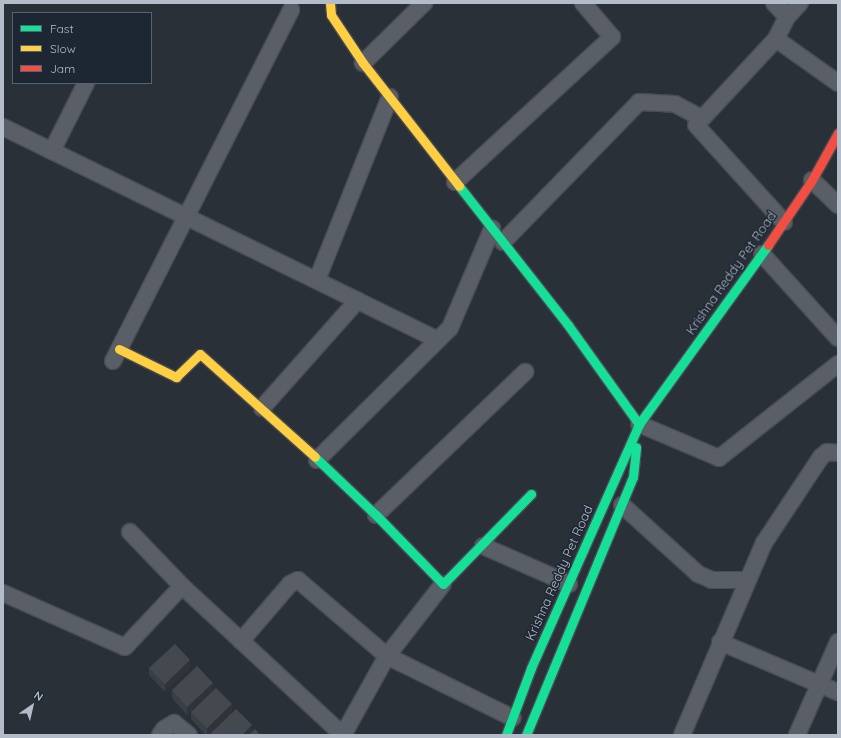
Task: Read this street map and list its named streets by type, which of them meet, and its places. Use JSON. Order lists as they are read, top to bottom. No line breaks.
{"streets":{"street":["Krishna Reddy Pet Road"]},"legend":["Fast","Slow","Jam"],"north":"top right"}
